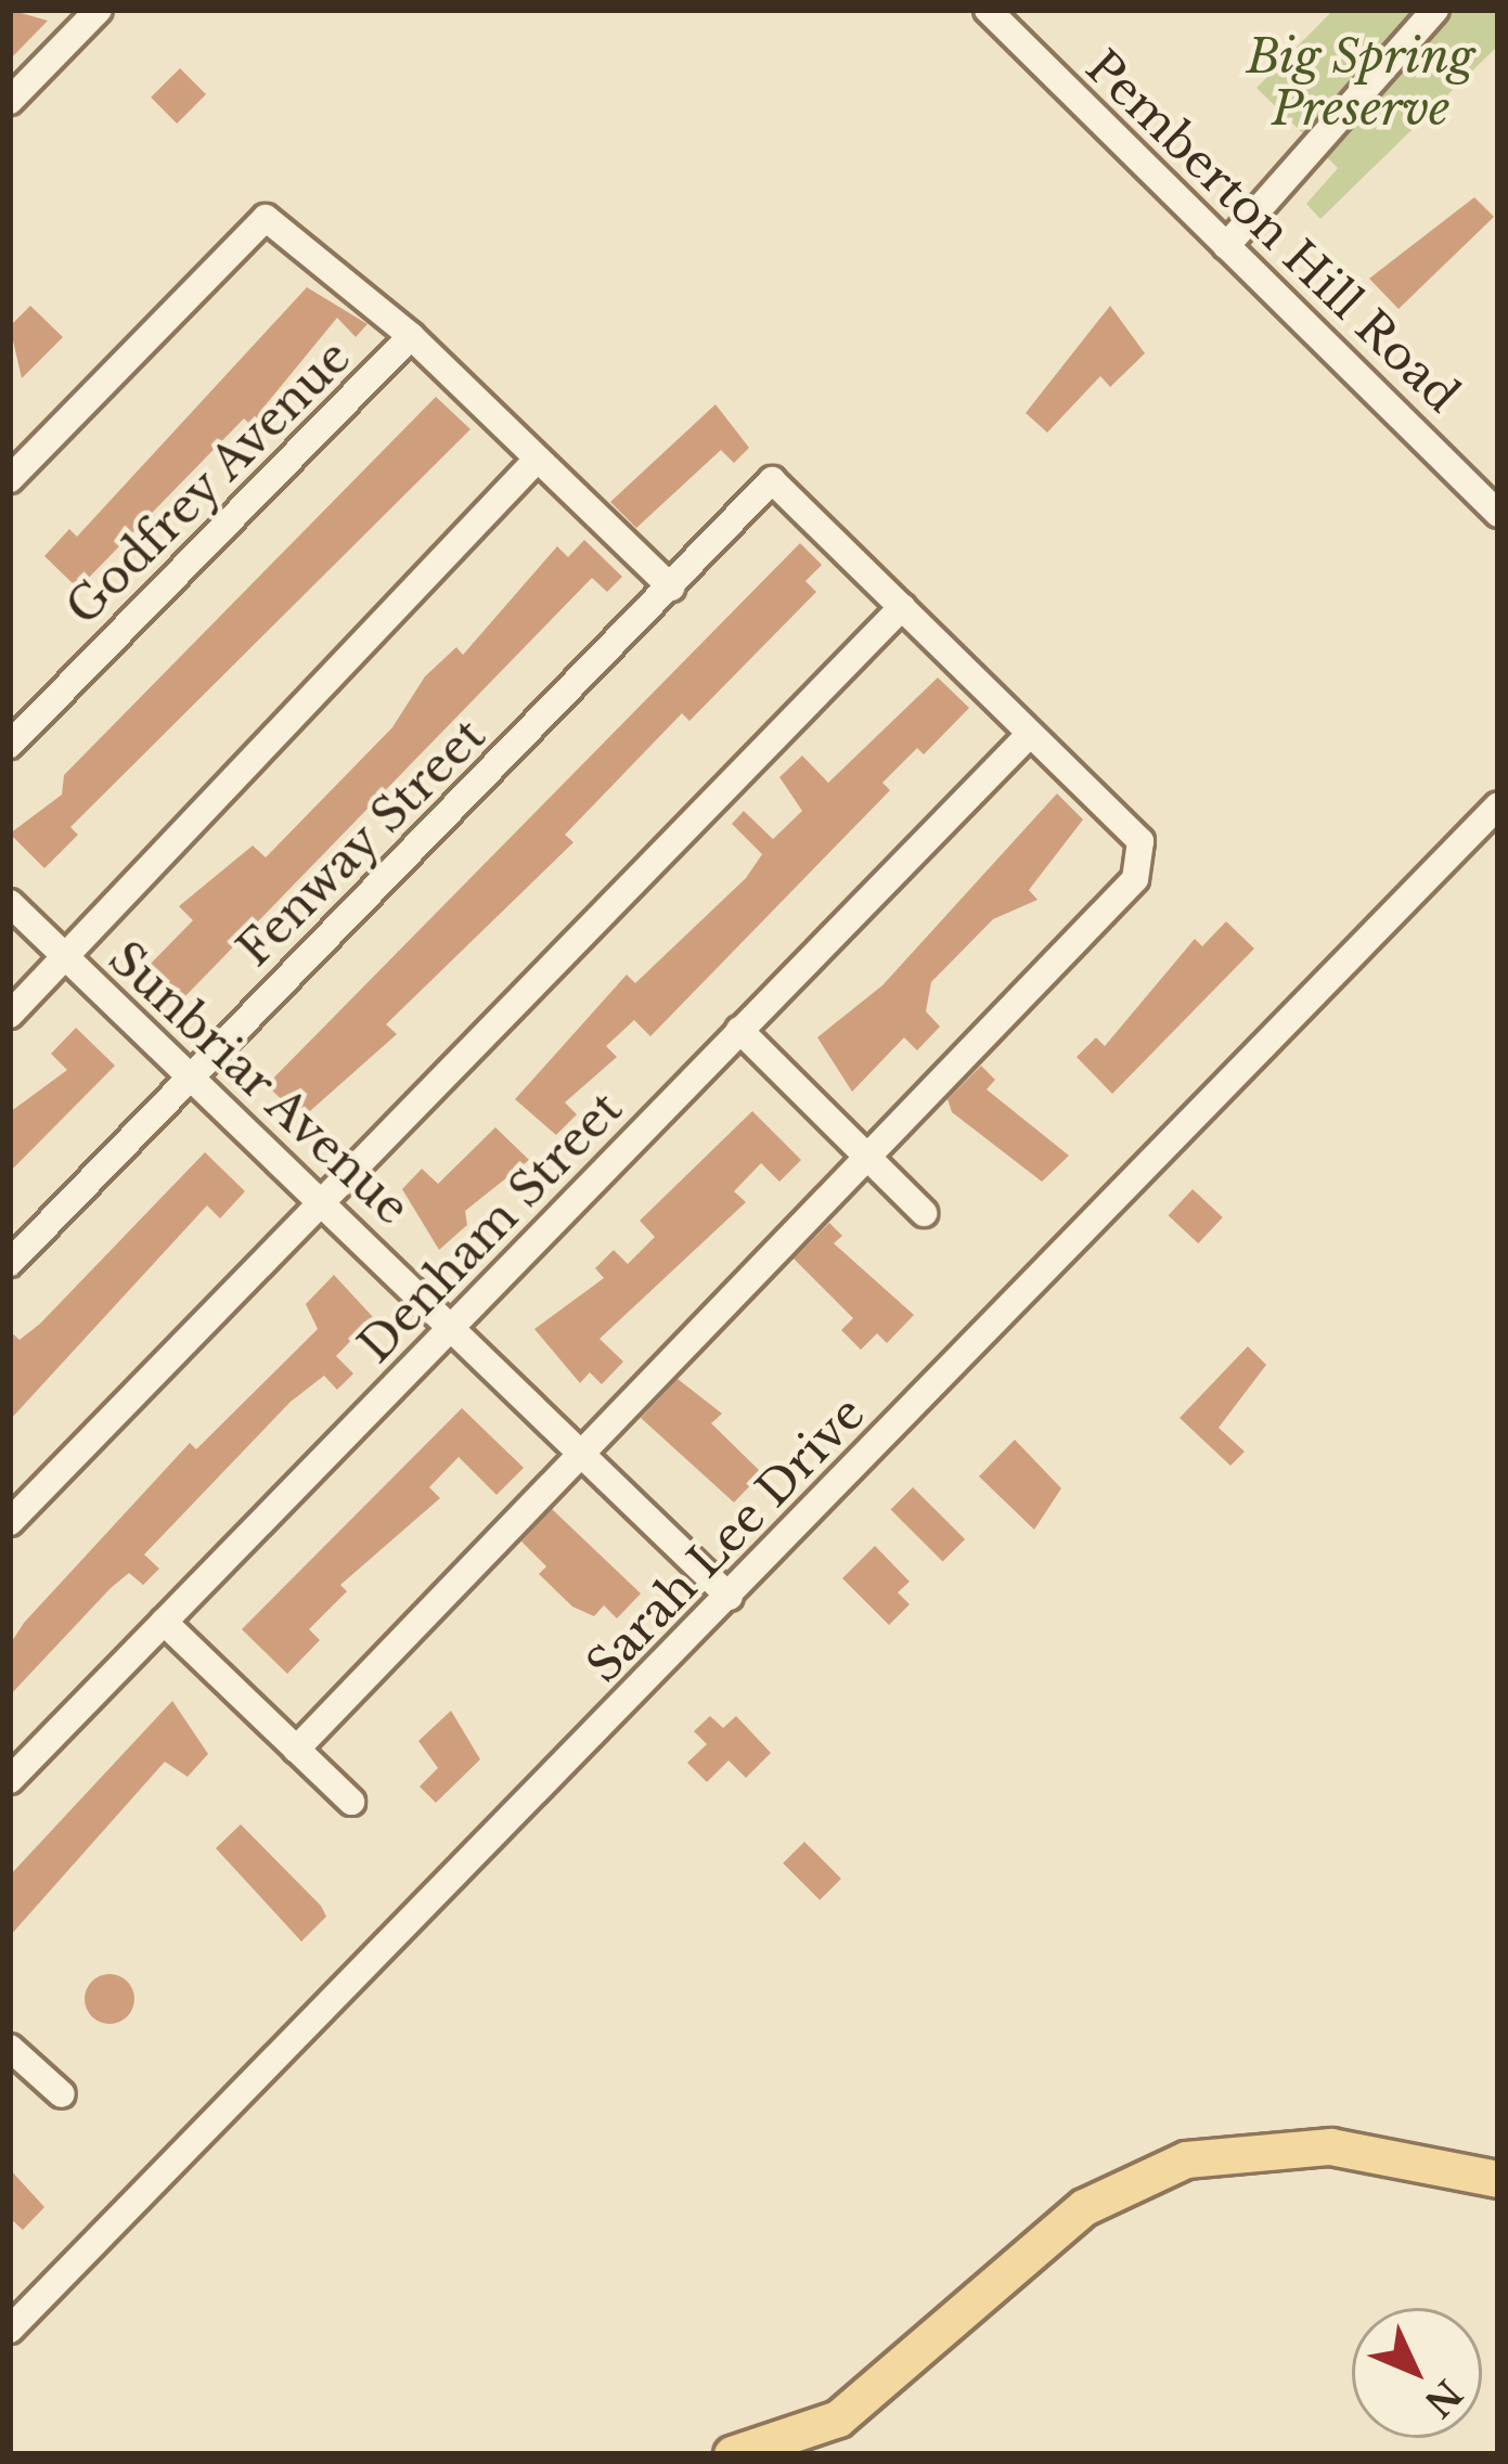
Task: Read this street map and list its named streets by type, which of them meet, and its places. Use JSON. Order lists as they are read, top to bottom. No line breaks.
{"streets":{"street":["Pemberton Hill Road","Godfrey Avenue","Fenway Street","Sunbriar Avenue","Denham Street","Sarah Lee Drive"]},"crossings":[["Fenway Street","Sunbriar Avenue"],["Sunbriar Avenue","Denham Street"],["Sunbriar Avenue","Sarah Lee Drive"]],"parks":["Big Spring Preserve"],"north":"bottom right"}
